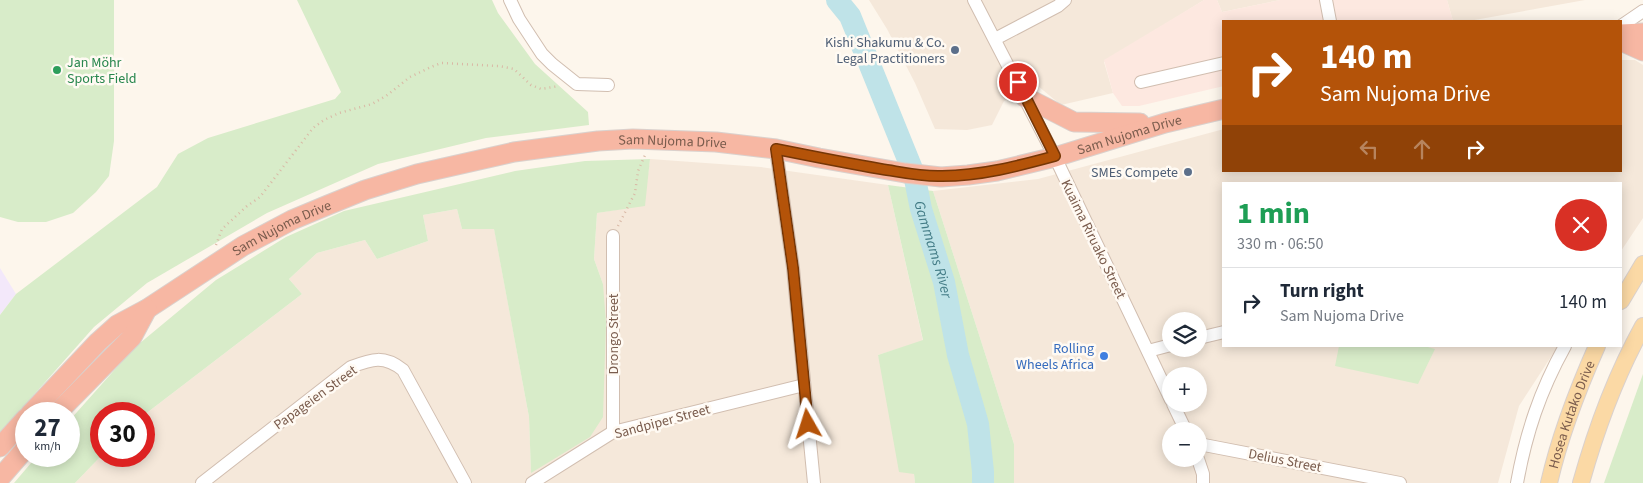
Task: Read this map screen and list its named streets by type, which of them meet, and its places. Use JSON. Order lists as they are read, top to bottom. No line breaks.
{"streets":{"highway":["Sam Nujoma Drive"],"main road":["Hosea Kutako Drive"],"street":["Kuaima Riruako Street","Drongo Street","Papageien Street","Sandpiper Street","Delius Street"]},"crossings":[["Sam Nujoma Drive","Kuaima Riruako Street"],["Drongo Street","Sandpiper Street"]],"water":["Gammams River"],"places":["Kishi Shakumu & Co. Legal Practitioners","Jan Möhr Sports Field","SMEs Compete","Rolling Wheels Africa"],"page":{"turn":["140 m","Sam Nujoma Drive"],"heading":["1 min","330 m · 06:50"],"list":[{"name":"Turn right","note":"Sam Nujoma Drive","value":"140 m"}],"map_buttons":["+","−"],"speed":"27 km/h","limit":"30"}}
